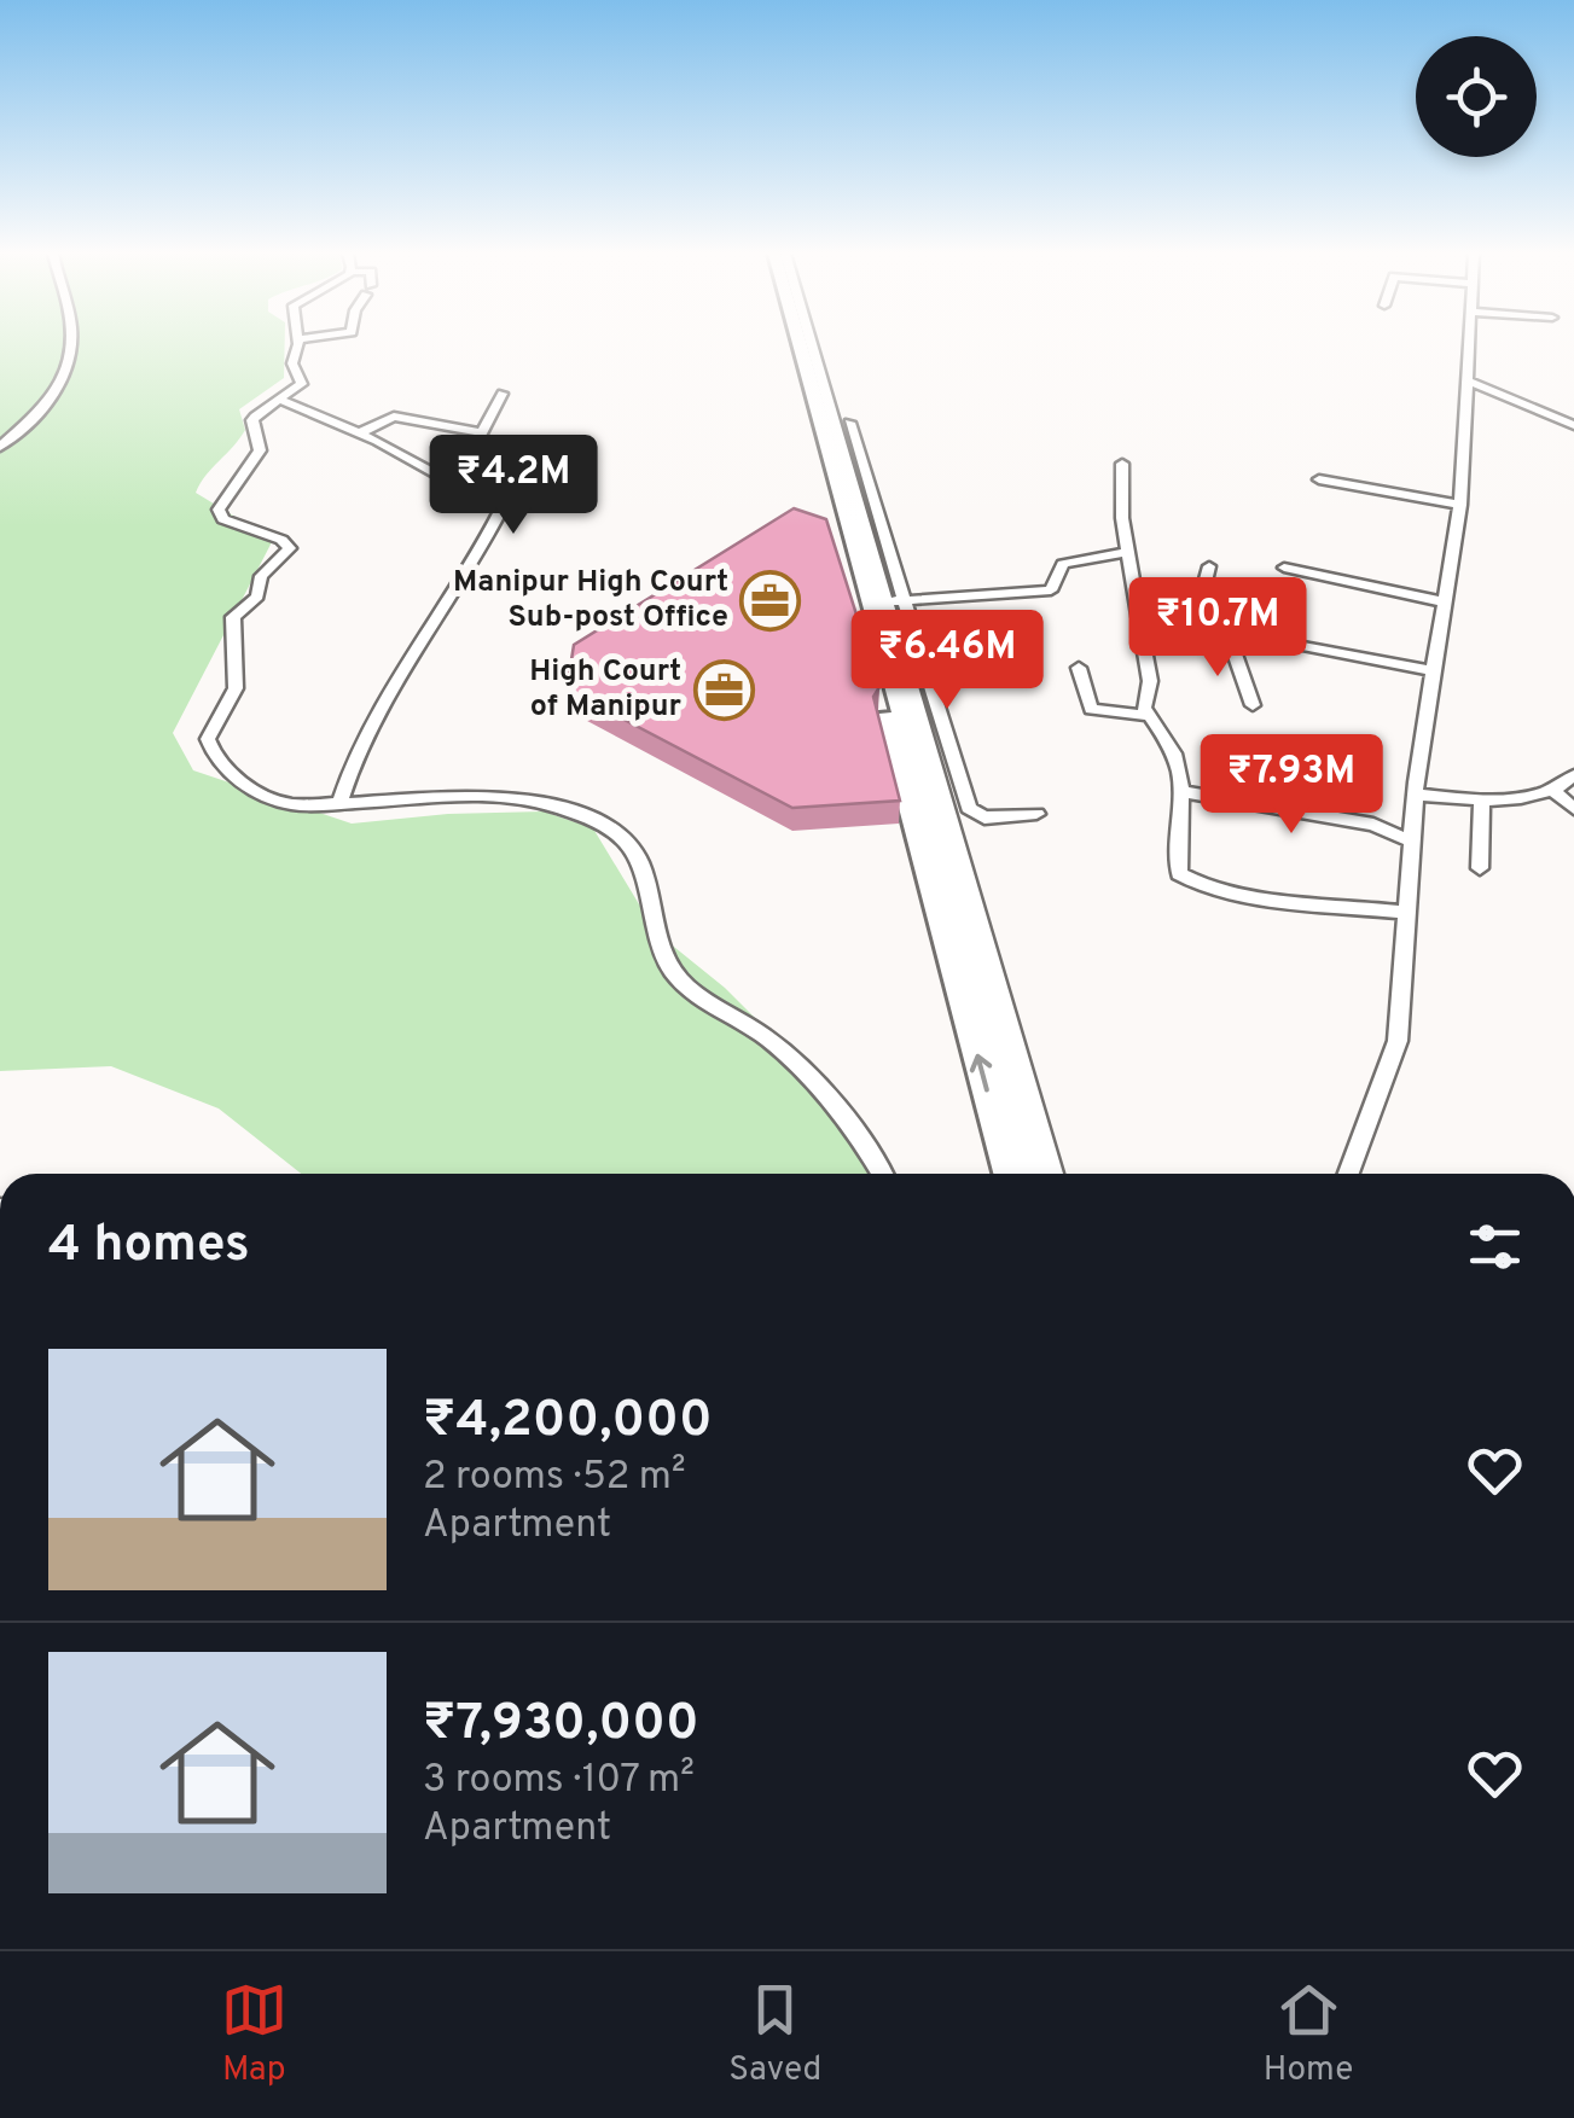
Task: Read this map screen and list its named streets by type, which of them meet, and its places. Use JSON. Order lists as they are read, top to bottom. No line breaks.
{"places":{"office":["Manipur High Court Sub-post Office","High Court of Manipur"]},"page":{"price":["₹4.2M","₹10.7M","₹6.46M","₹7.93M"],"heading":"4 homes","list":[{"name":"₹4,200,000","note":"2 rooms · 52 m² · Apartment"},{"name":"₹7,930,000","note":"3 rooms · 107 m² · Apartment"}],"tabs":["Map","Saved","Home"]}}
